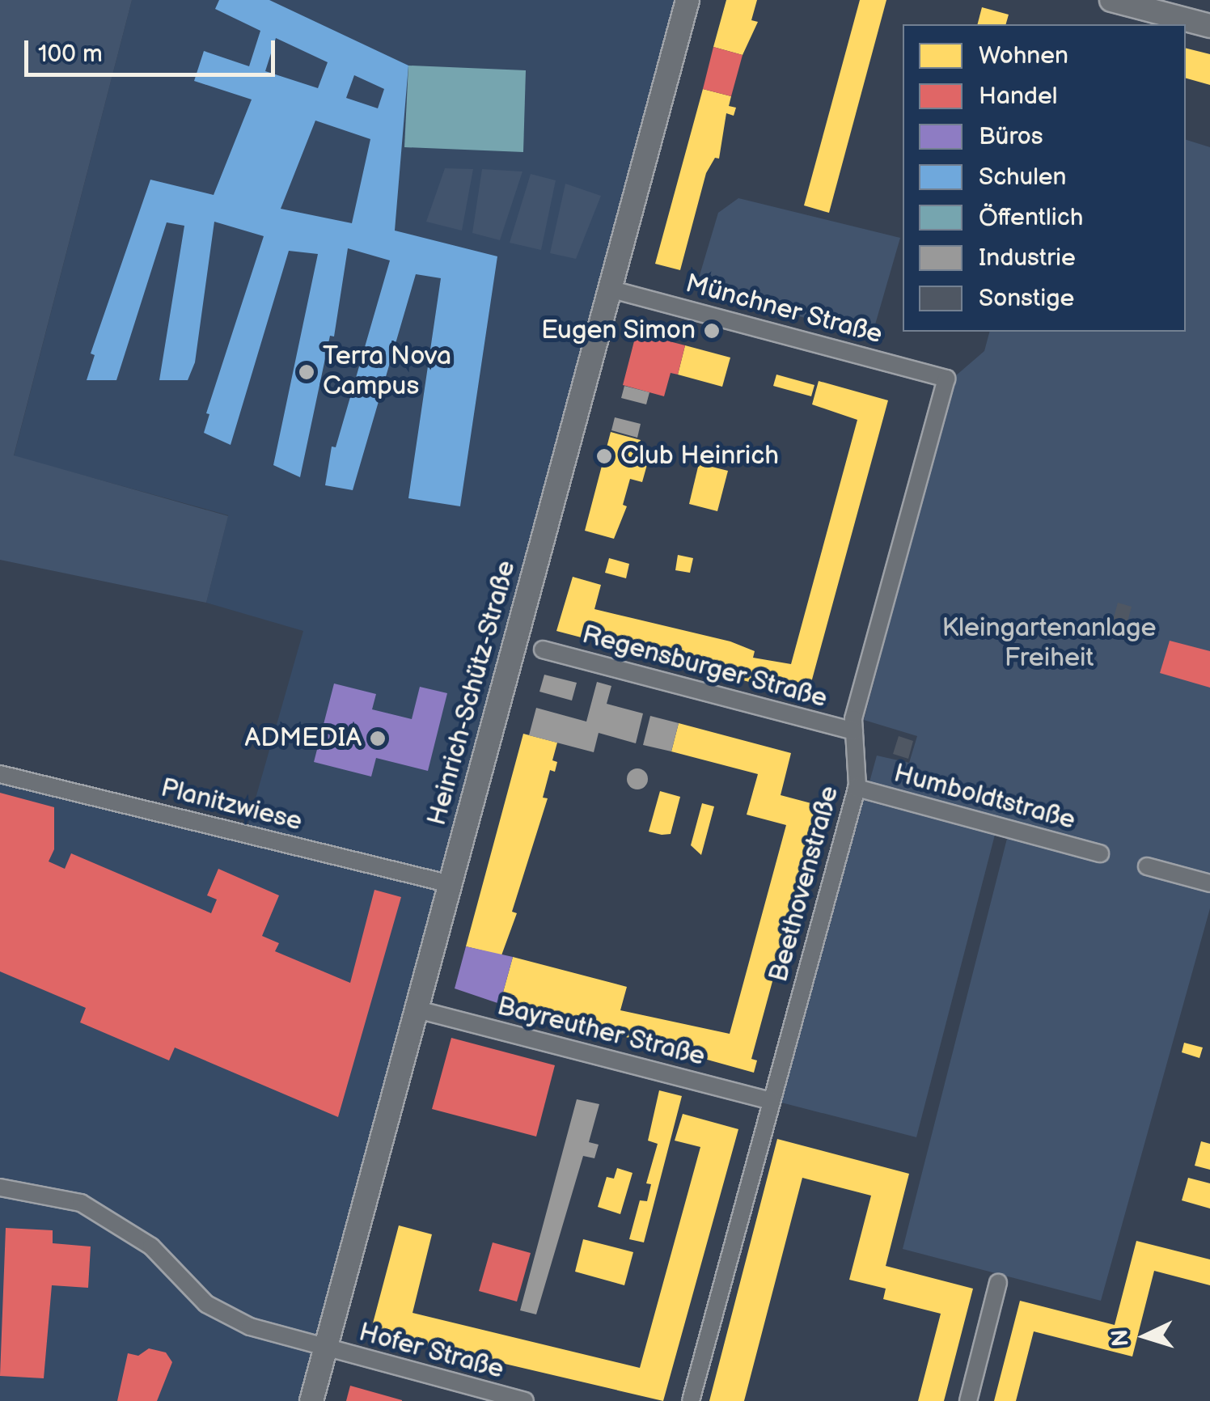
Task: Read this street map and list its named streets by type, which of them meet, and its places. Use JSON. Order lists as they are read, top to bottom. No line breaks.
{"streets":{"main road":["Heinrich-Schütz-Straße"],"street":["Münchner Straße","Regensburger Straße","Humboldtstraße","Planitzwiese","Beethovenstraße","Bayreuther Straße","Hofer Straße"]},"crossings":[["Münchner Straße","Heinrich-Schütz-Straße"],["Münchner Straße","Beethovenstraße"],["Regensburger Straße","Beethovenstraße"],["Heinrich-Schütz-Straße","Planitzwiese"],["Heinrich-Schütz-Straße","Bayreuther Straße"],["Heinrich-Schütz-Straße","Hofer Straße"],["Humboldtstraße","Beethovenstraße"],["Beethovenstraße","Bayreuther Straße"]],"parks":["Kleingartenanlage Freiheit"],"places":["Eugen Simon","Terra Nova Campus","Club Heinrich","ADMEDIA"],"legend":["Wohnen","Handel","Büros","Schulen","Öffentlich","Industrie","Sonstige"],"scale_bar":"100 m","north":"left"}
